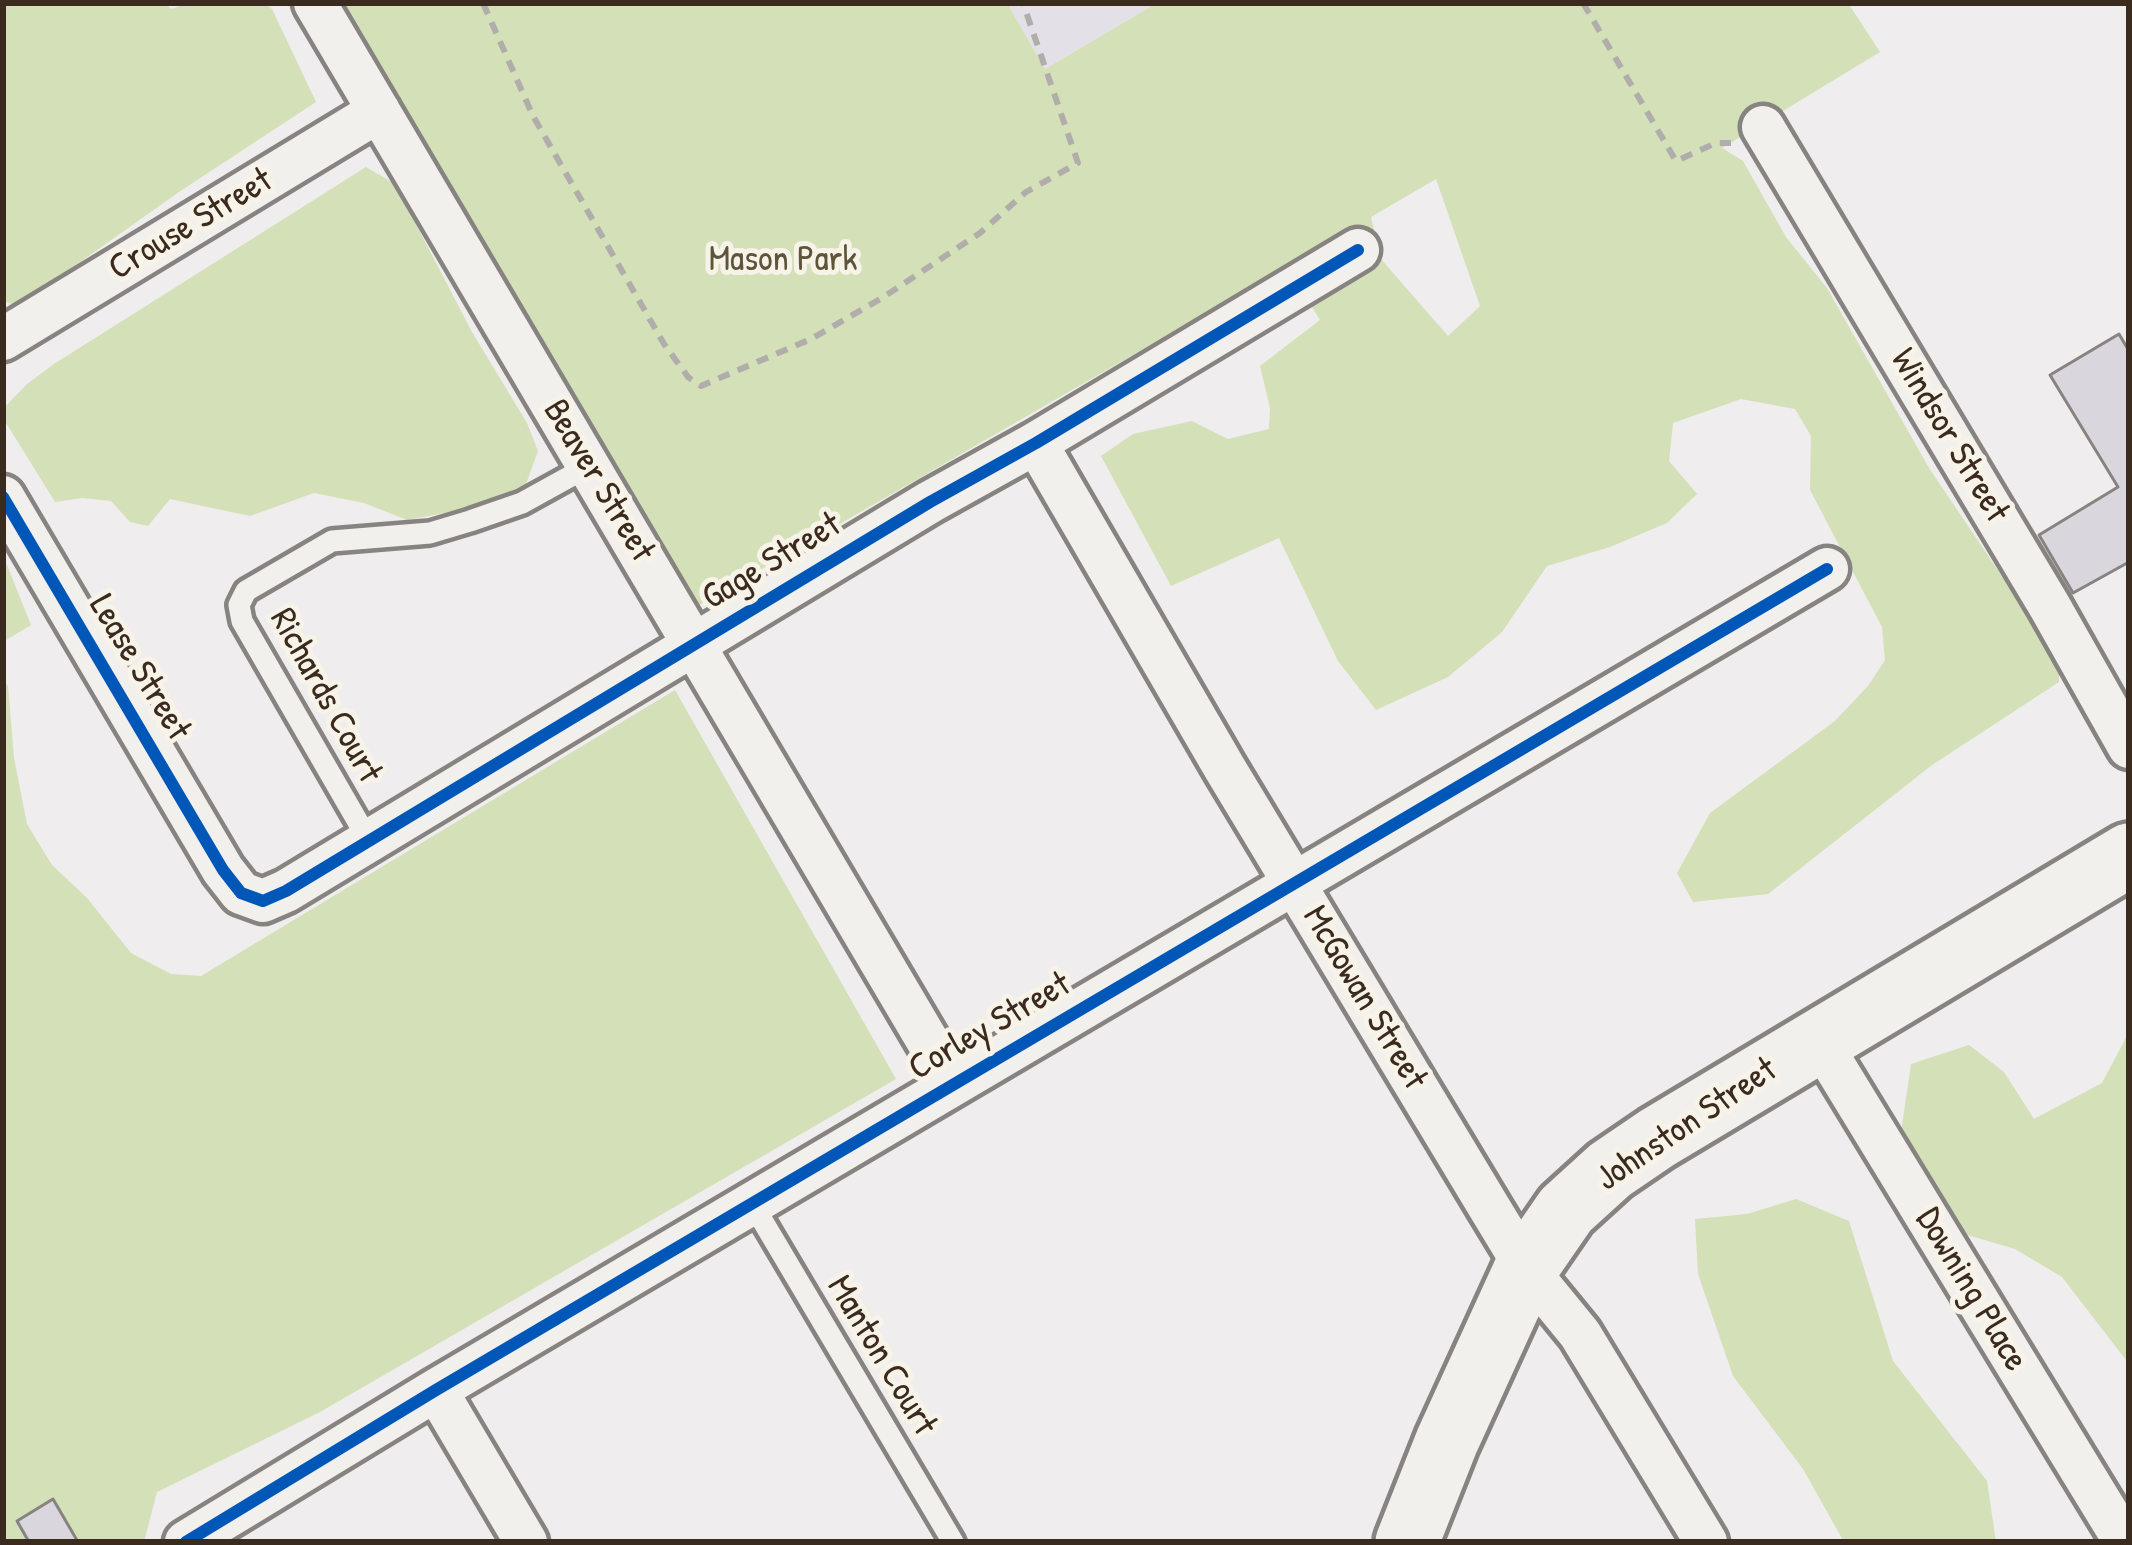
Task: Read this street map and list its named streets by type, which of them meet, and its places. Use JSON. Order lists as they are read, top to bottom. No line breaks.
{"streets":{"main road":["Johnston Street"],"street":["Crouse Street","Windsor Street","Beaver Street","Gage Street","Lease Street","McGowan Street","Corley Street","Downing Place"],"lane":["Richards Court","Manton Court"]},"crossings":[["Crouse Street","Beaver Street"],["Beaver Street","Gage Street"],["Beaver Street","Richards Court"],["Beaver Street","Corley Street"],["Gage Street","Lease Street"],["Gage Street","Richards Court"],["Gage Street","McGowan Street"],["McGowan Street","Corley Street"],["McGowan Street","Johnston Street"],["Corley Street","Manton Court"],["Johnston Street","Downing Place"]],"parks":["Mason Park"]}
